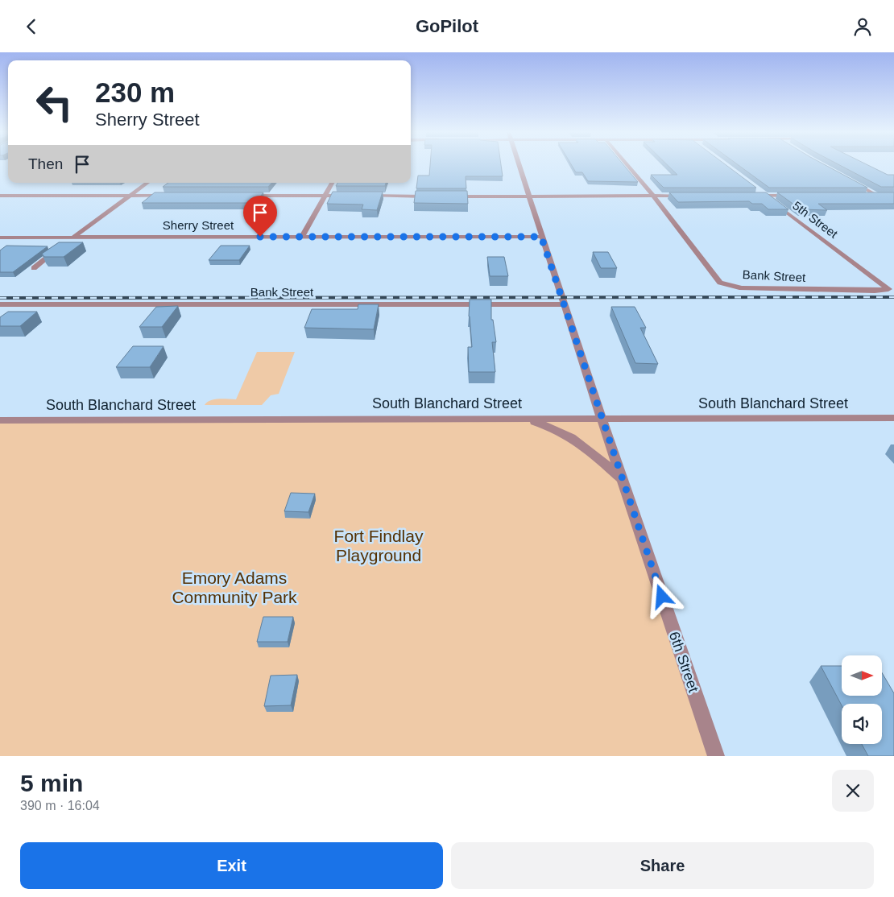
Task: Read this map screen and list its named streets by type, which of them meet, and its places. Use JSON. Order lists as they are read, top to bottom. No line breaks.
{"streets":{"street":["5th Street","Sherry Street","Bank Street","South Blanchard Street","6th Street"]},"crossings":[["5th Street","Bank Street"],["Sherry Street","6th Street"],["Bank Street","6th Street"],["South Blanchard Street","6th Street"]],"parks":["Fort Findlay Playground","Emory Adams Community Park"],"north":"right","page":{"header":"GoPilot","turn":["230 m","Sherry Street"],"then":"Then","heading":["5 min","390 m · 16:04"],"buttons":["Exit","Share"]}}
